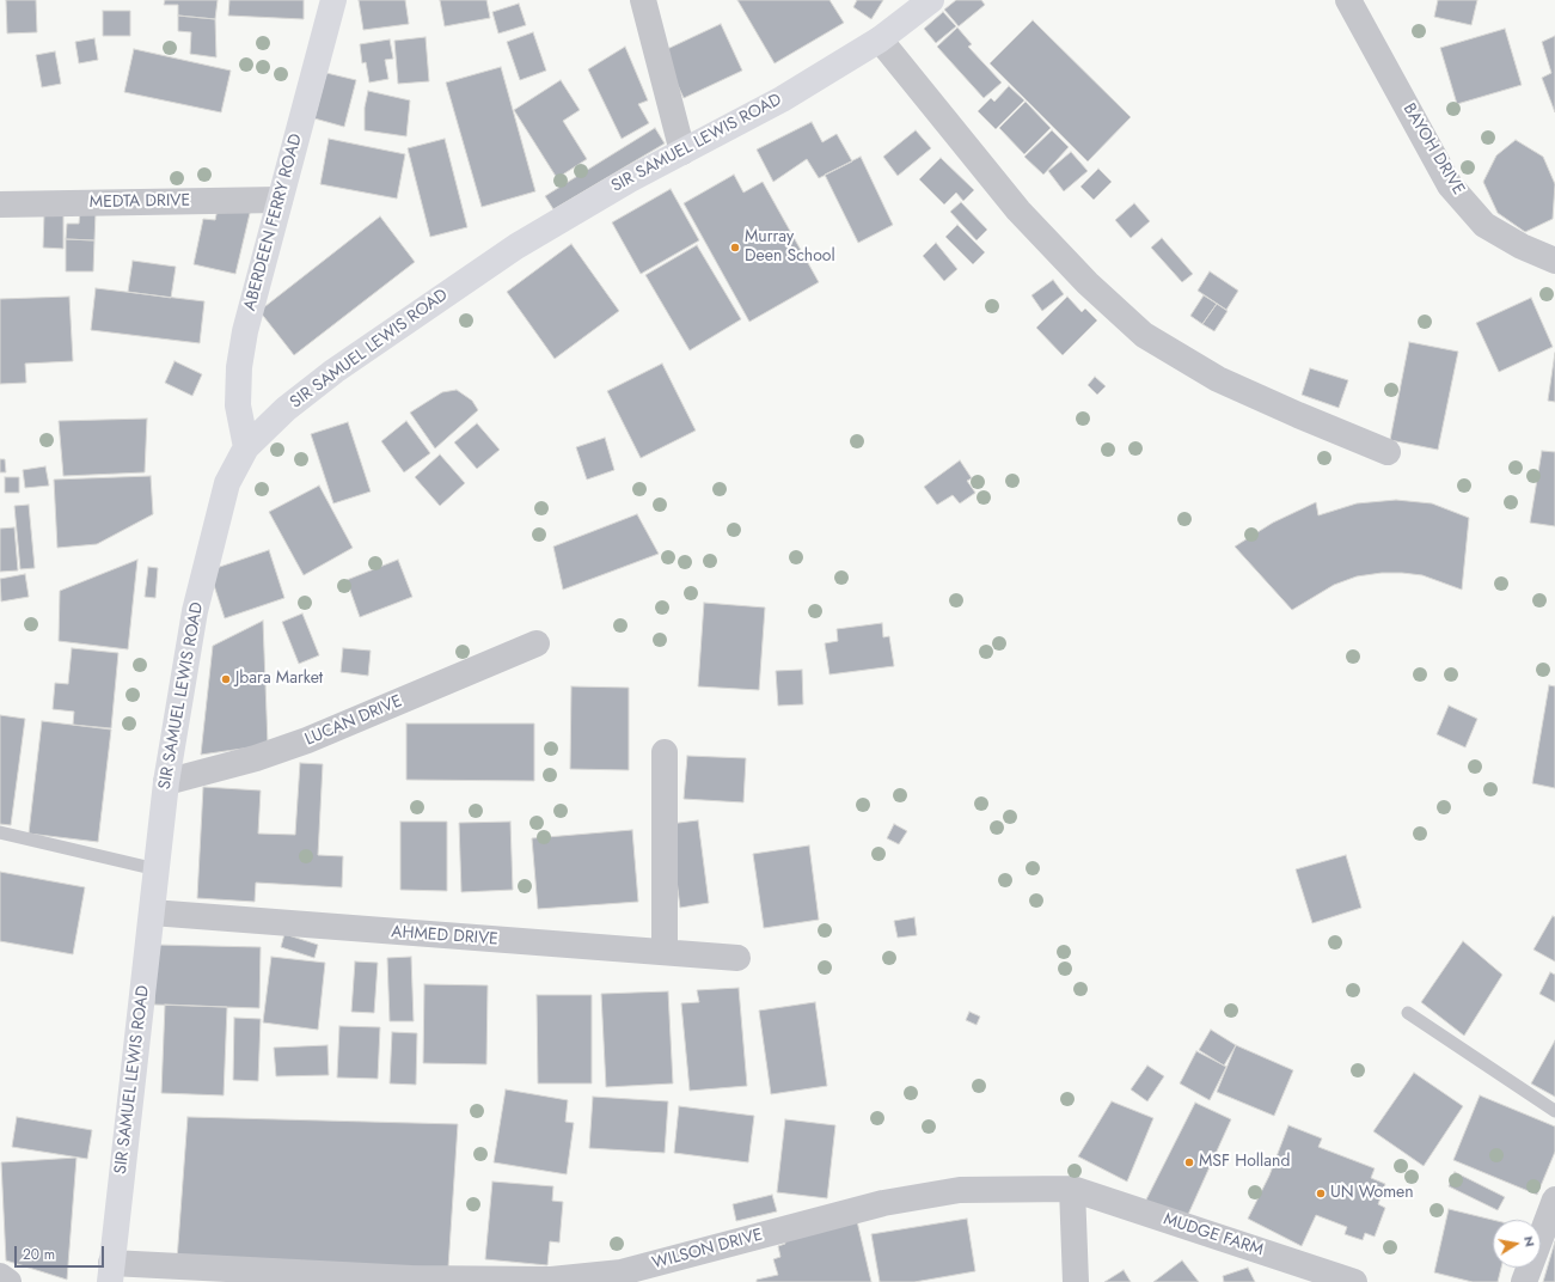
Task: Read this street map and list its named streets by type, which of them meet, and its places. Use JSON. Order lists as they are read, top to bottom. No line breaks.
{"streets":{"main road":["SIR SAMUEL LEWIS ROAD","ABERDEEN FERRY ROAD"],"street":["BAYOH DRIVE","MEDTA DRIVE","LUCAN DRIVE","AHMED DRIVE","MUDGE FARM","WILSON DRIVE"]},"crossings":[["SIR SAMUEL LEWIS ROAD","ABERDEEN FERRY ROAD"],["SIR SAMUEL LEWIS ROAD","LUCAN DRIVE"],["SIR SAMUEL LEWIS ROAD","AHMED DRIVE"],["SIR SAMUEL LEWIS ROAD","WILSON DRIVE"],["MEDTA DRIVE","ABERDEEN FERRY ROAD"],["MUDGE FARM","WILSON DRIVE"]],"places":["Murray Deen School","Jbara Market","MSF Holland","UN Women"],"scale_bar":"20 m","north":"right"}
